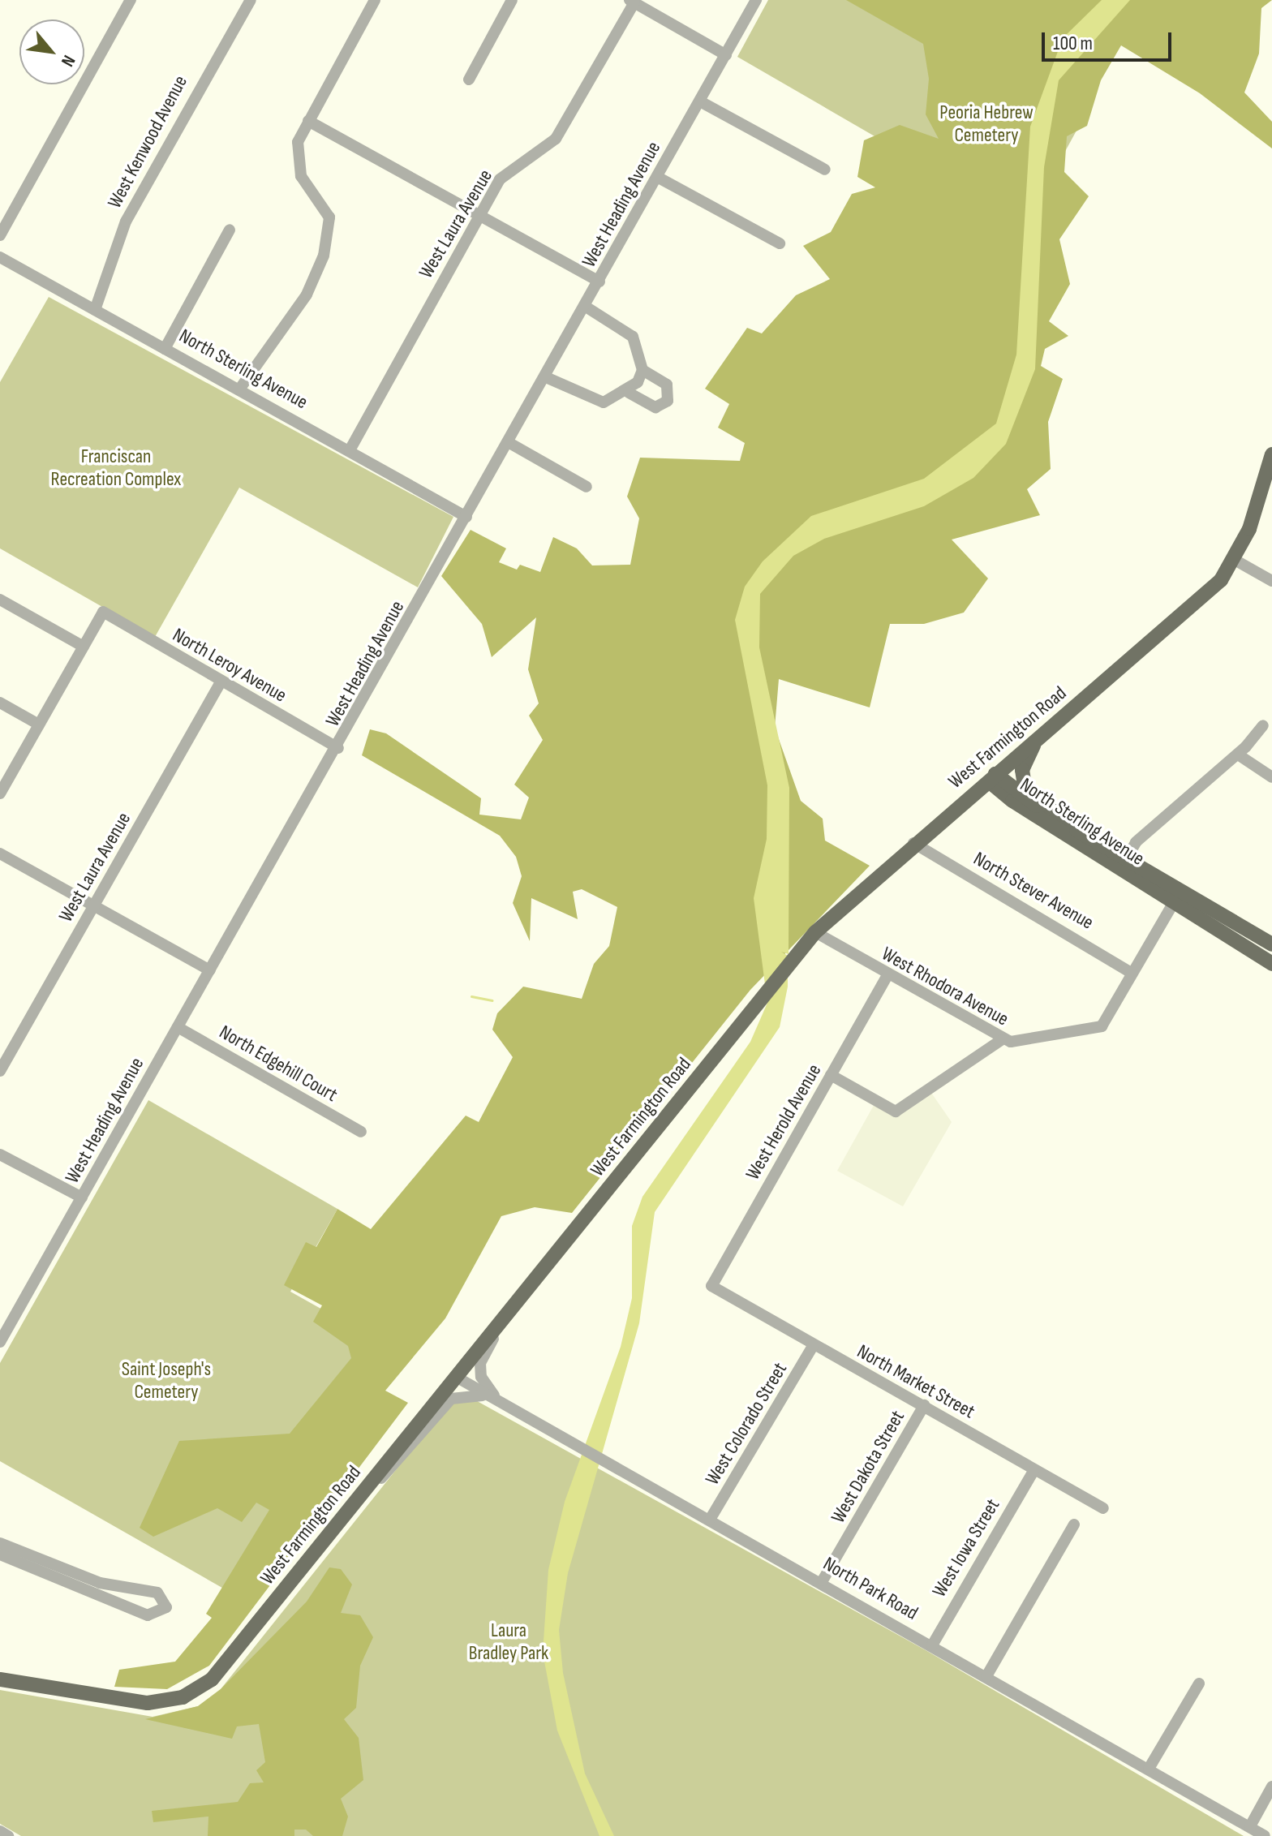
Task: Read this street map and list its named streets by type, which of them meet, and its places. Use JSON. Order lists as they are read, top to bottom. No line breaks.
{"streets":{"main road":["North Sterling Avenue","West Farmington Road"],"street":["West Kenwood Avenue","West Heading Avenue","West Laura Avenue","North Leroy Avenue","North Stever Avenue","West Rhodora Avenue","North Edgehill Court","West Herold Avenue","North Market Street","West Colorado Street","West Dakota Street","West Iowa Street","North Park Road"]},"crossings":[["West Kenwood Avenue","North Sterling Avenue"],["West Heading Avenue","North Sterling Avenue"],["West Heading Avenue","North Leroy Avenue"],["West Heading Avenue","North Edgehill Court"],["West Laura Avenue","North Sterling Avenue"],["West Laura Avenue","North Leroy Avenue"],["North Sterling Avenue","West Farmington Road"],["North Sterling Avenue","West Rhodora Avenue"],["West Farmington Road","North Stever Avenue"],["West Farmington Road","West Rhodora Avenue"],["West Farmington Road","North Park Road"],["North Stever Avenue","West Rhodora Avenue"],["West Rhodora Avenue","West Herold Avenue"],["West Herold Avenue","North Market Street"],["North Market Street","West Colorado Street"],["North Market Street","West Dakota Street"],["North Market Street","West Iowa Street"],["West Colorado Street","North Park Road"],["West Dakota Street","North Park Road"],["West Iowa Street","North Park Road"]],"parks":["Peoria Hebrew Cemetery","Franciscan Recreation Complex","Saint Joseph's Cemetery","Laura Bradley Park"],"scale_bar":"100 m","north":"bottom right"}
